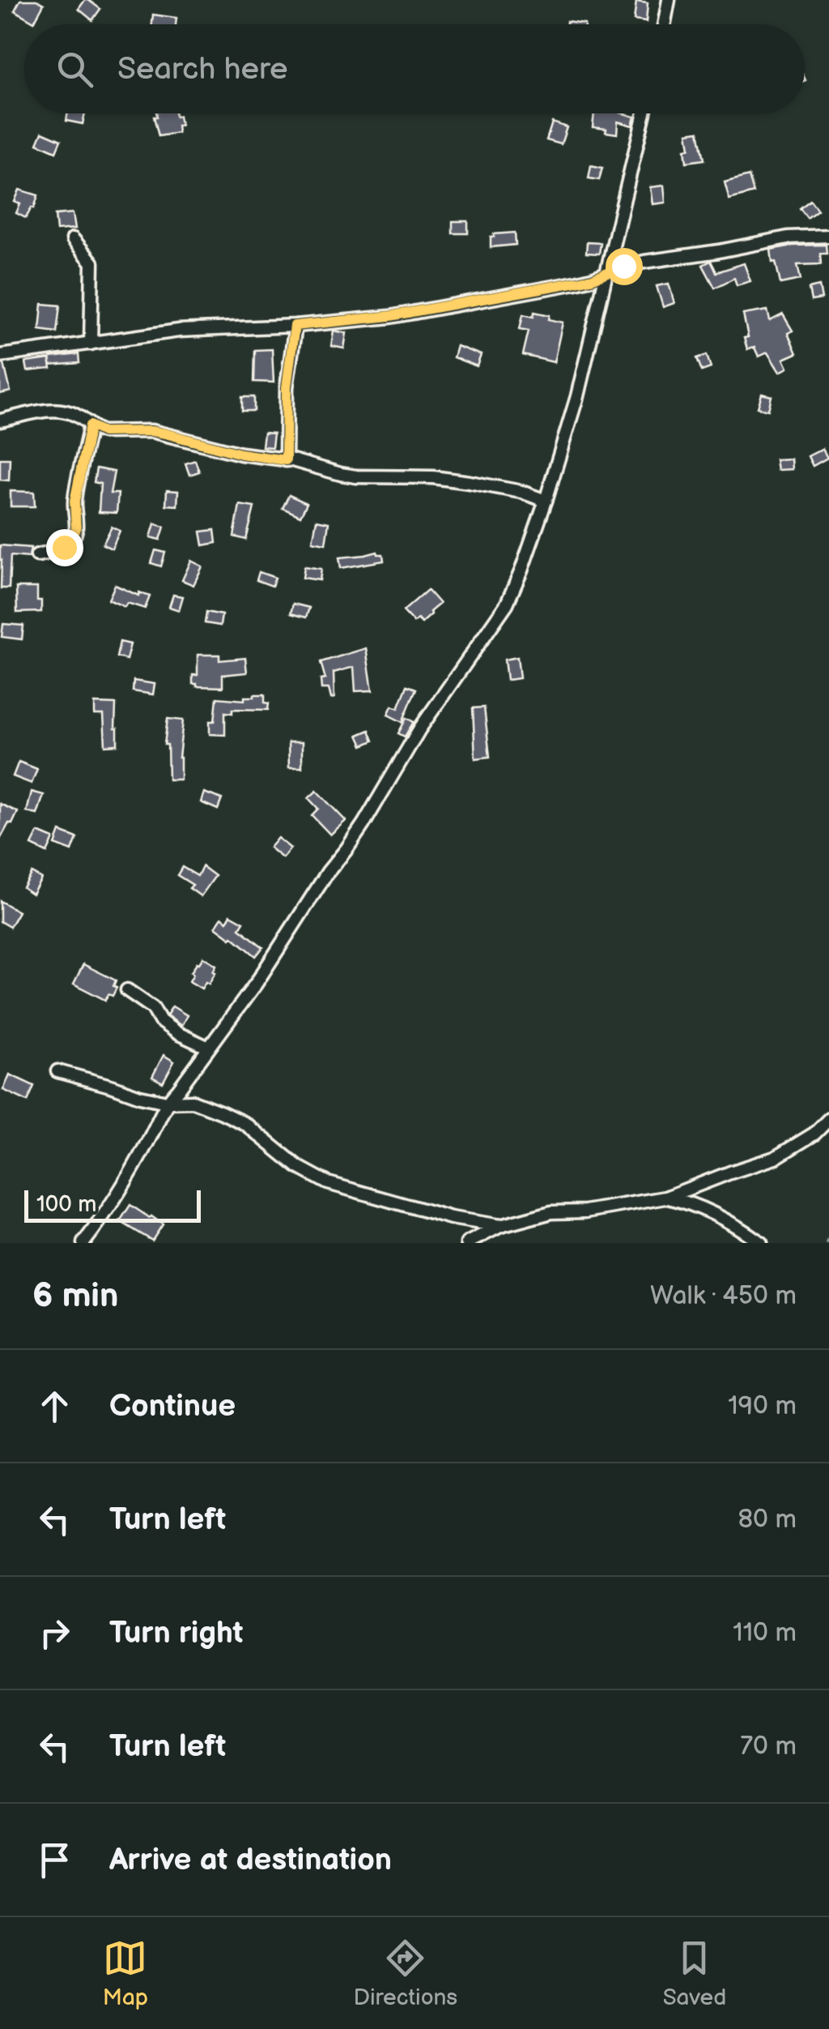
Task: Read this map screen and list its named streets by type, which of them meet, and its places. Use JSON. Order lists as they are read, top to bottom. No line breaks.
{"scale_bar":"100 m","page":{"search":"Search here","scale":"100 m","heading":["6 min","Walk · 450 m"],"list":[["Continue","190 m"],["Turn left","80 m"],["Turn right","110 m"],["Turn left","70 m"],"Arrive at destination"],"nav":["Map","Directions","Saved"]}}
